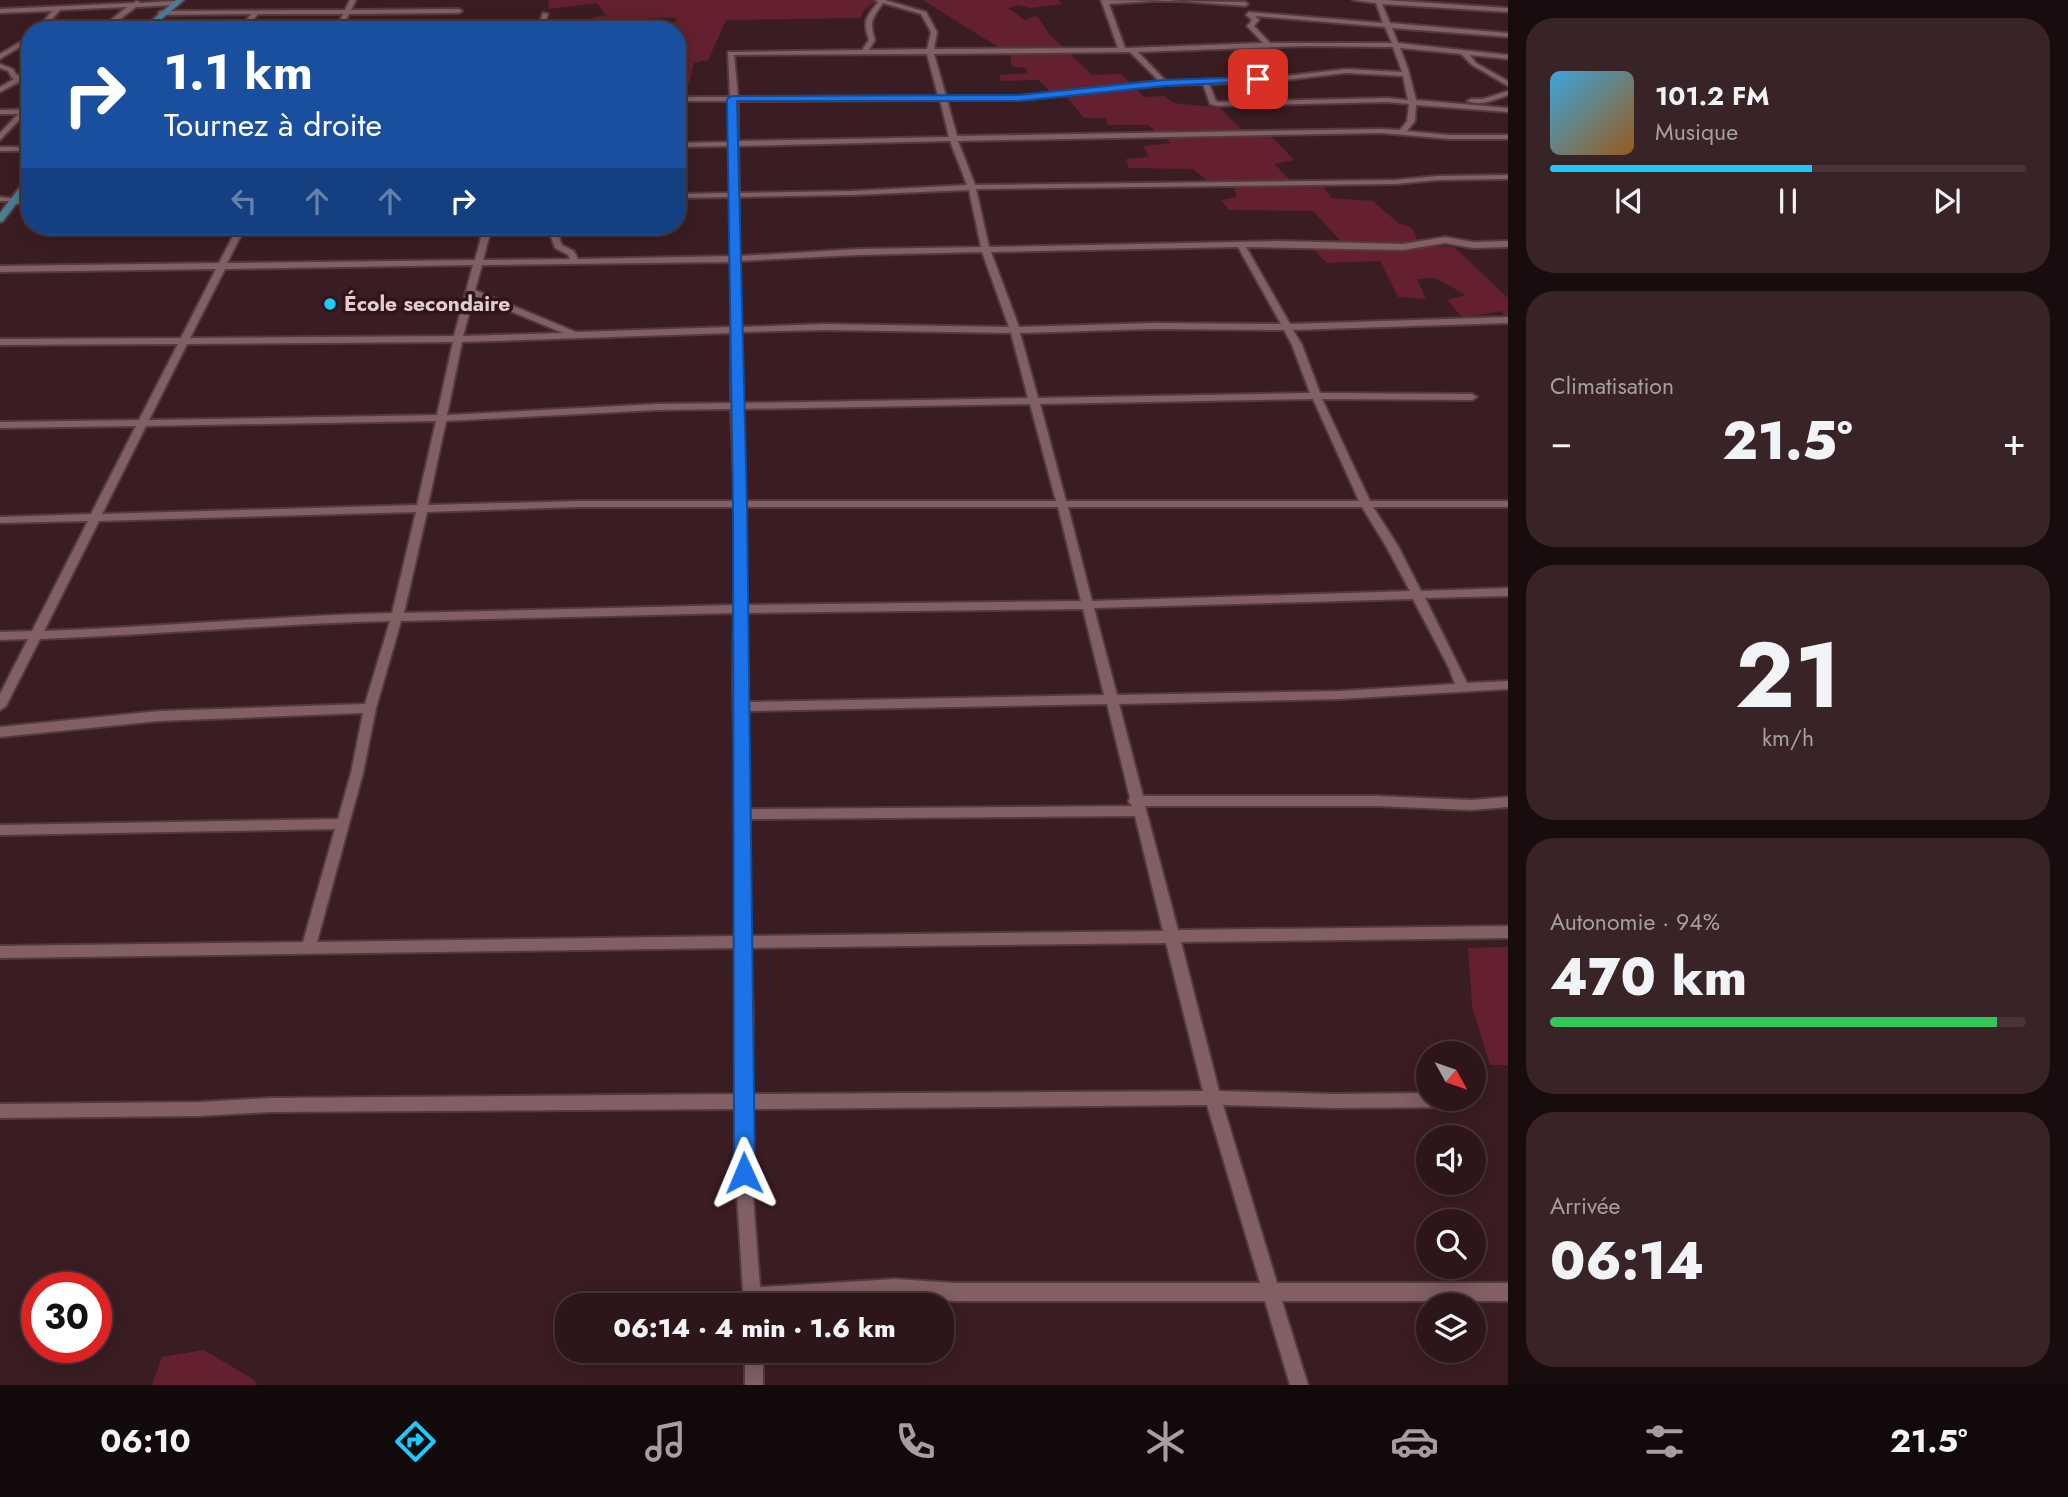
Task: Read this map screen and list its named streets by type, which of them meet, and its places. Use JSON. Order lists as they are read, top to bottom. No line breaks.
{"places":["École secondaire"],"north":"bottom right","page":{"turn":["1.1 km","Tournez à droite"],"song":["101.2 FM","Musique"],"tile":["Climatisation",["21","km/h"],["Autonomie · 94%","470 km"],["Arrivée","06:14"]],"heat":["−","21.5°","+"],"limit":"30","trip":"06:14 · 4 min · 1.6 km","tabs":["06:10","21.5°"]}}
